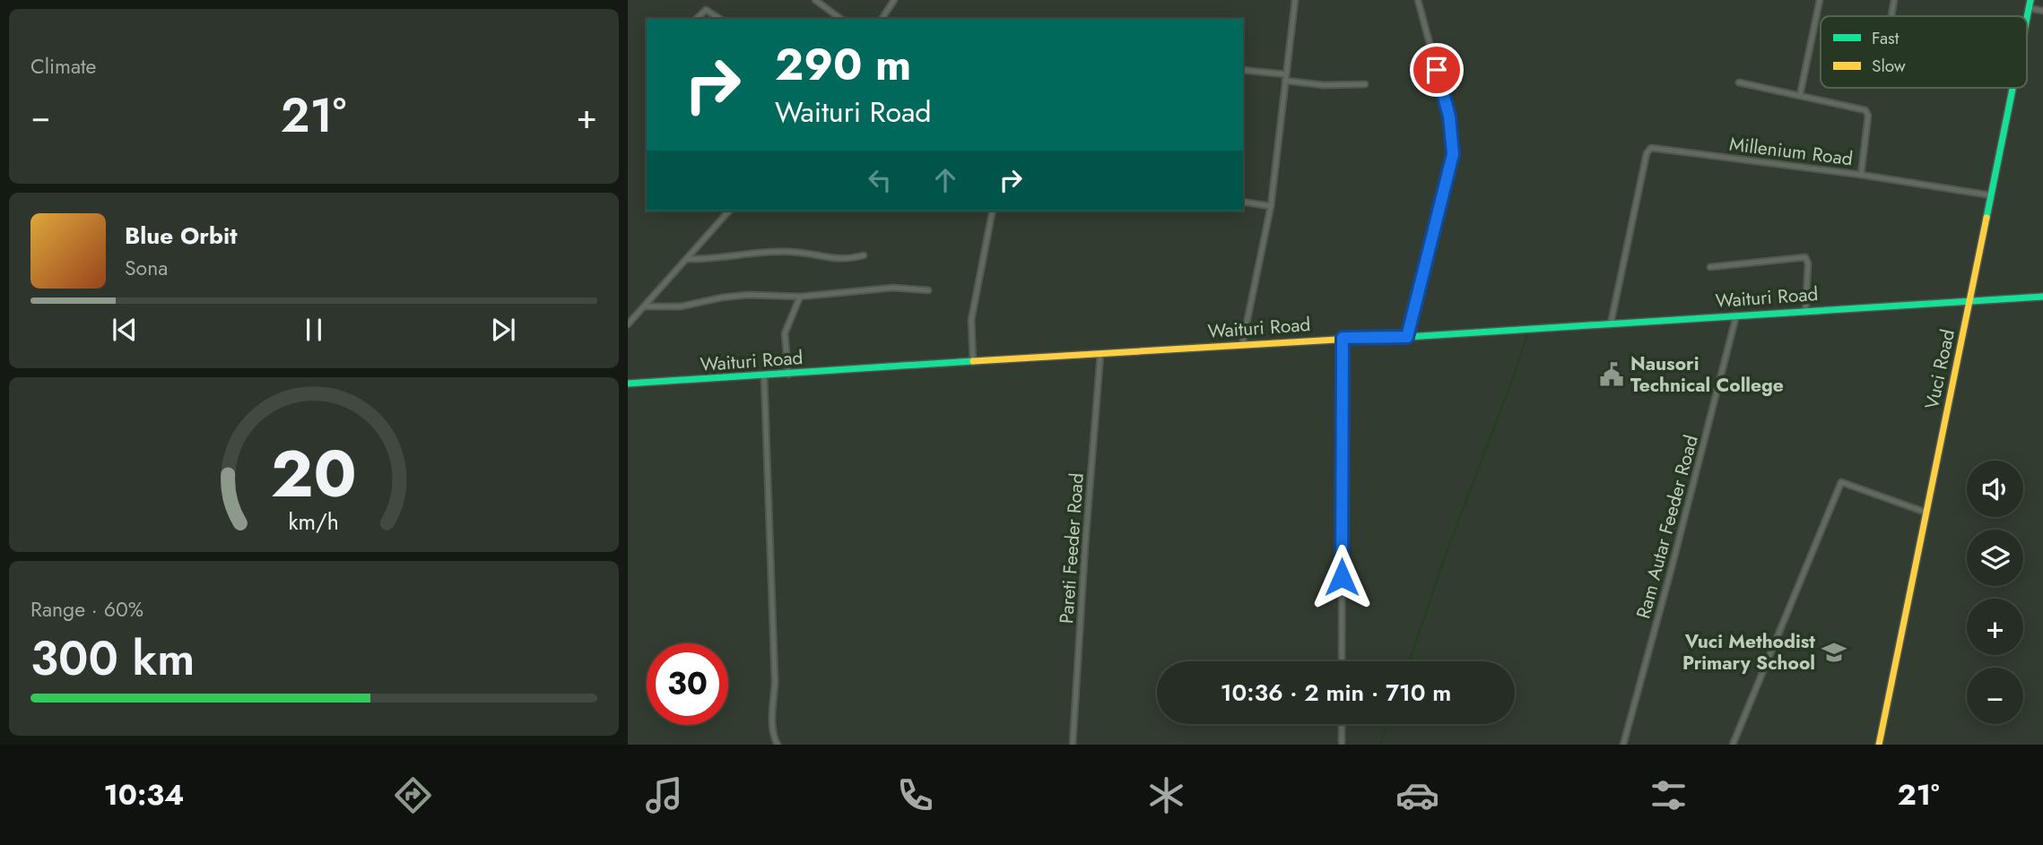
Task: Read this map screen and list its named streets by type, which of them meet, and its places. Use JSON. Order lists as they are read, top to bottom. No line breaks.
{"streets":{"main road":["Waituri Road","Vuci Road"],"street":["Millenium Road","Ram Autar Feeder Road","Pareti Feeder Road"]},"crossings":[["Millenium Road","Waituri Road"],["Millenium Road","Vuci Road"],["Waituri Road","Vuci Road"],["Waituri Road","Ram Autar Feeder Road"],["Waituri Road","Pareti Feeder Road"]],"places":{"public building":["Nausori Technical College"],"school or university":["Vuci Methodist Primary School"]},"legend":["Fast","Slow"],"page":{"tile":["Climate",["Range · 60%","300 km"]],"turn":["290 m","Waituri Road"],"heat":["−","21°","+"],"song":["Blue Orbit","Sona"],"map_buttons":["+","−"],"limit":"30","trip":"10:36 · 2 min · 710 m","tabs":["10:34","21°"],"gauge":["20","km/h"]}}
